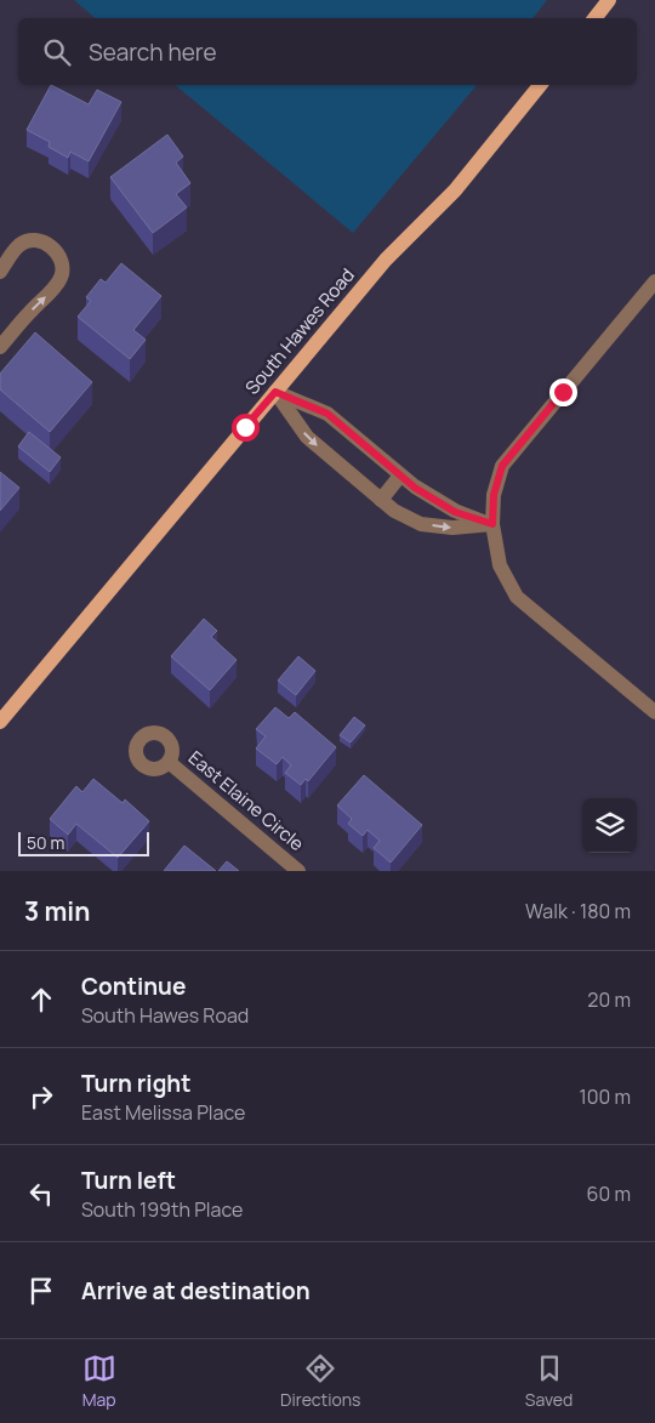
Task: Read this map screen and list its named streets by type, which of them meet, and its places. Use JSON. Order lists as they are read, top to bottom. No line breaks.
{"streets":{"main road":["South Hawes Road"],"street":["East Elaine Circle"]},"scale_bar":"50 m","page":{"search":"Search here","scale":"50 m","heading":["3 min","Walk · 180 m"],"list":[["Continue","South Hawes Road","20 m"],["Turn right","East Melissa Place","100 m"],["Turn left","South 199th Place","60 m"],"Arrive at destination"],"nav":["Map","Directions","Saved"]}}
